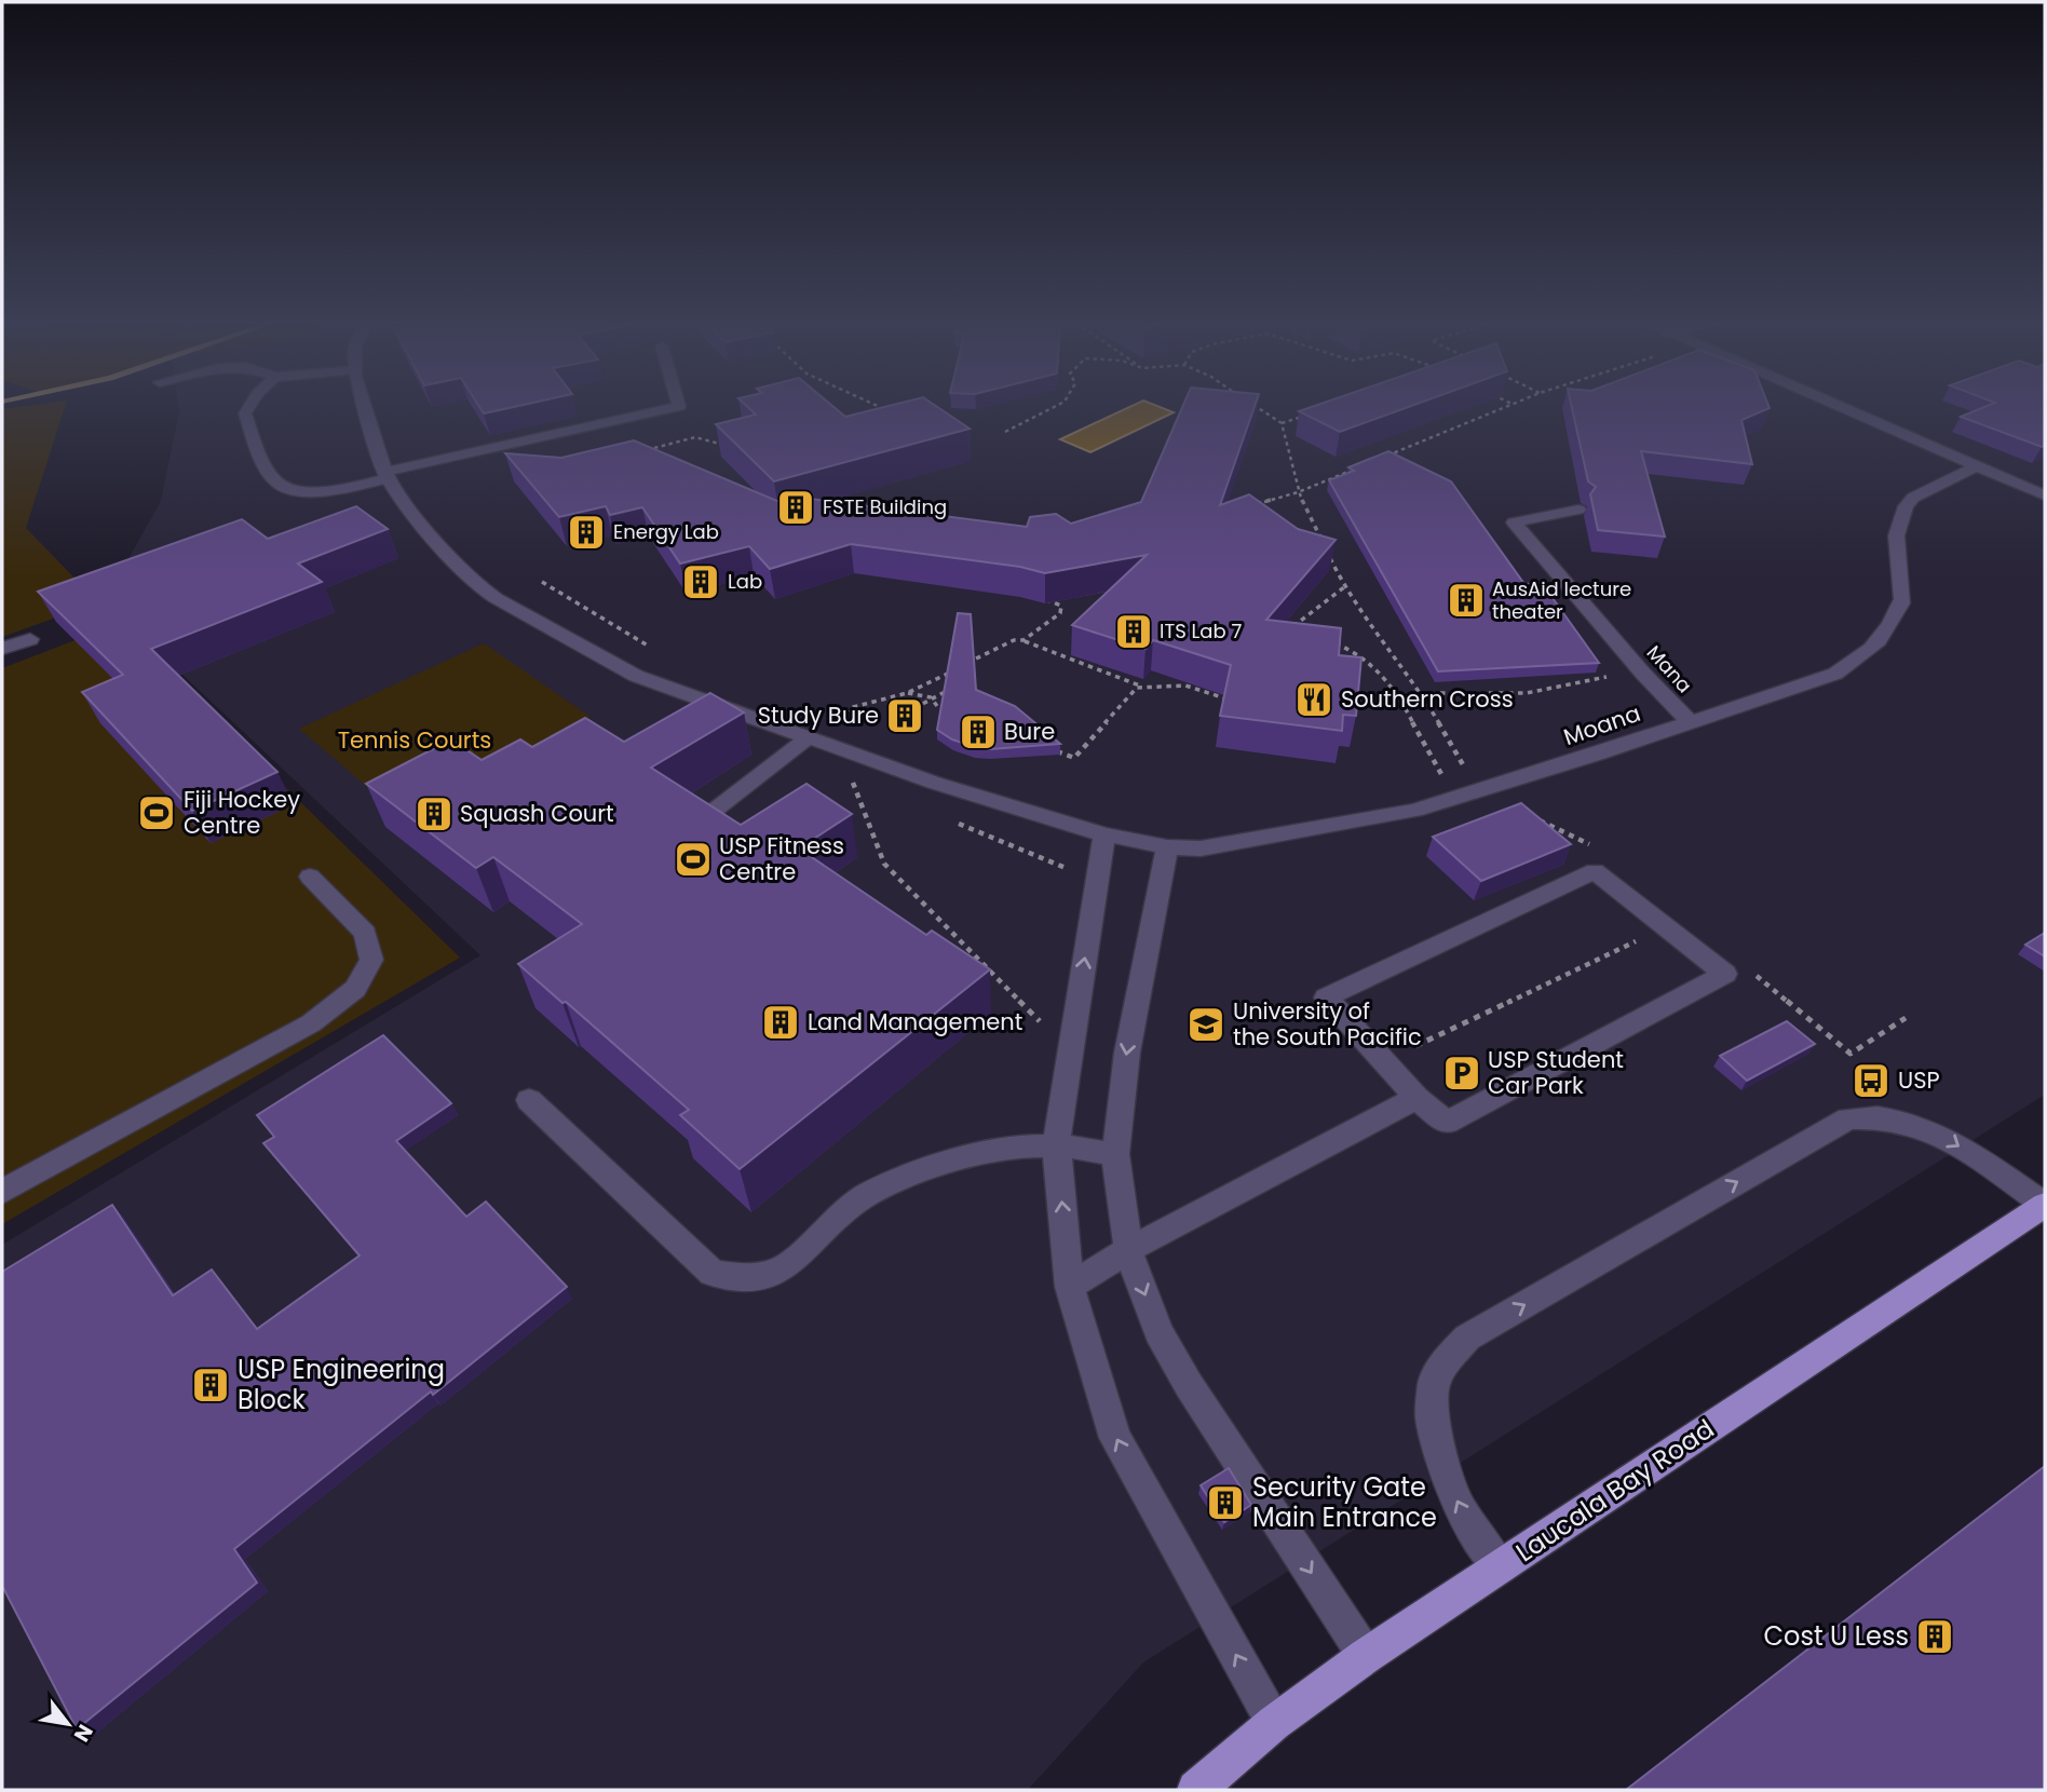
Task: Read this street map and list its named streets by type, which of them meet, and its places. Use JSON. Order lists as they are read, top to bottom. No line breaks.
{"streets":{"main road":["Laucala Bay Road"],"street":["Mana","Moana"]},"crossings":[["Mana","Moana"]],"parks":["Tennis Courts"],"places":{"building":["FSTE Building","Energy Lab","Lab","AusAid lecture theater","ITS Lab 7","Study Bure","Bure","Squash Court","Land Management","USP Engineering Block","Security Gate Main Entrance","Cost U Less"],"restaurant":["Southern Cross"],"sports":["Fiji Hockey Centre","USP Fitness Centre"],"school or university":["University of the South Pacific"],"parking":["USP Student Car Park"],"bus stop":["USP"]},"north":"bottom right"}
